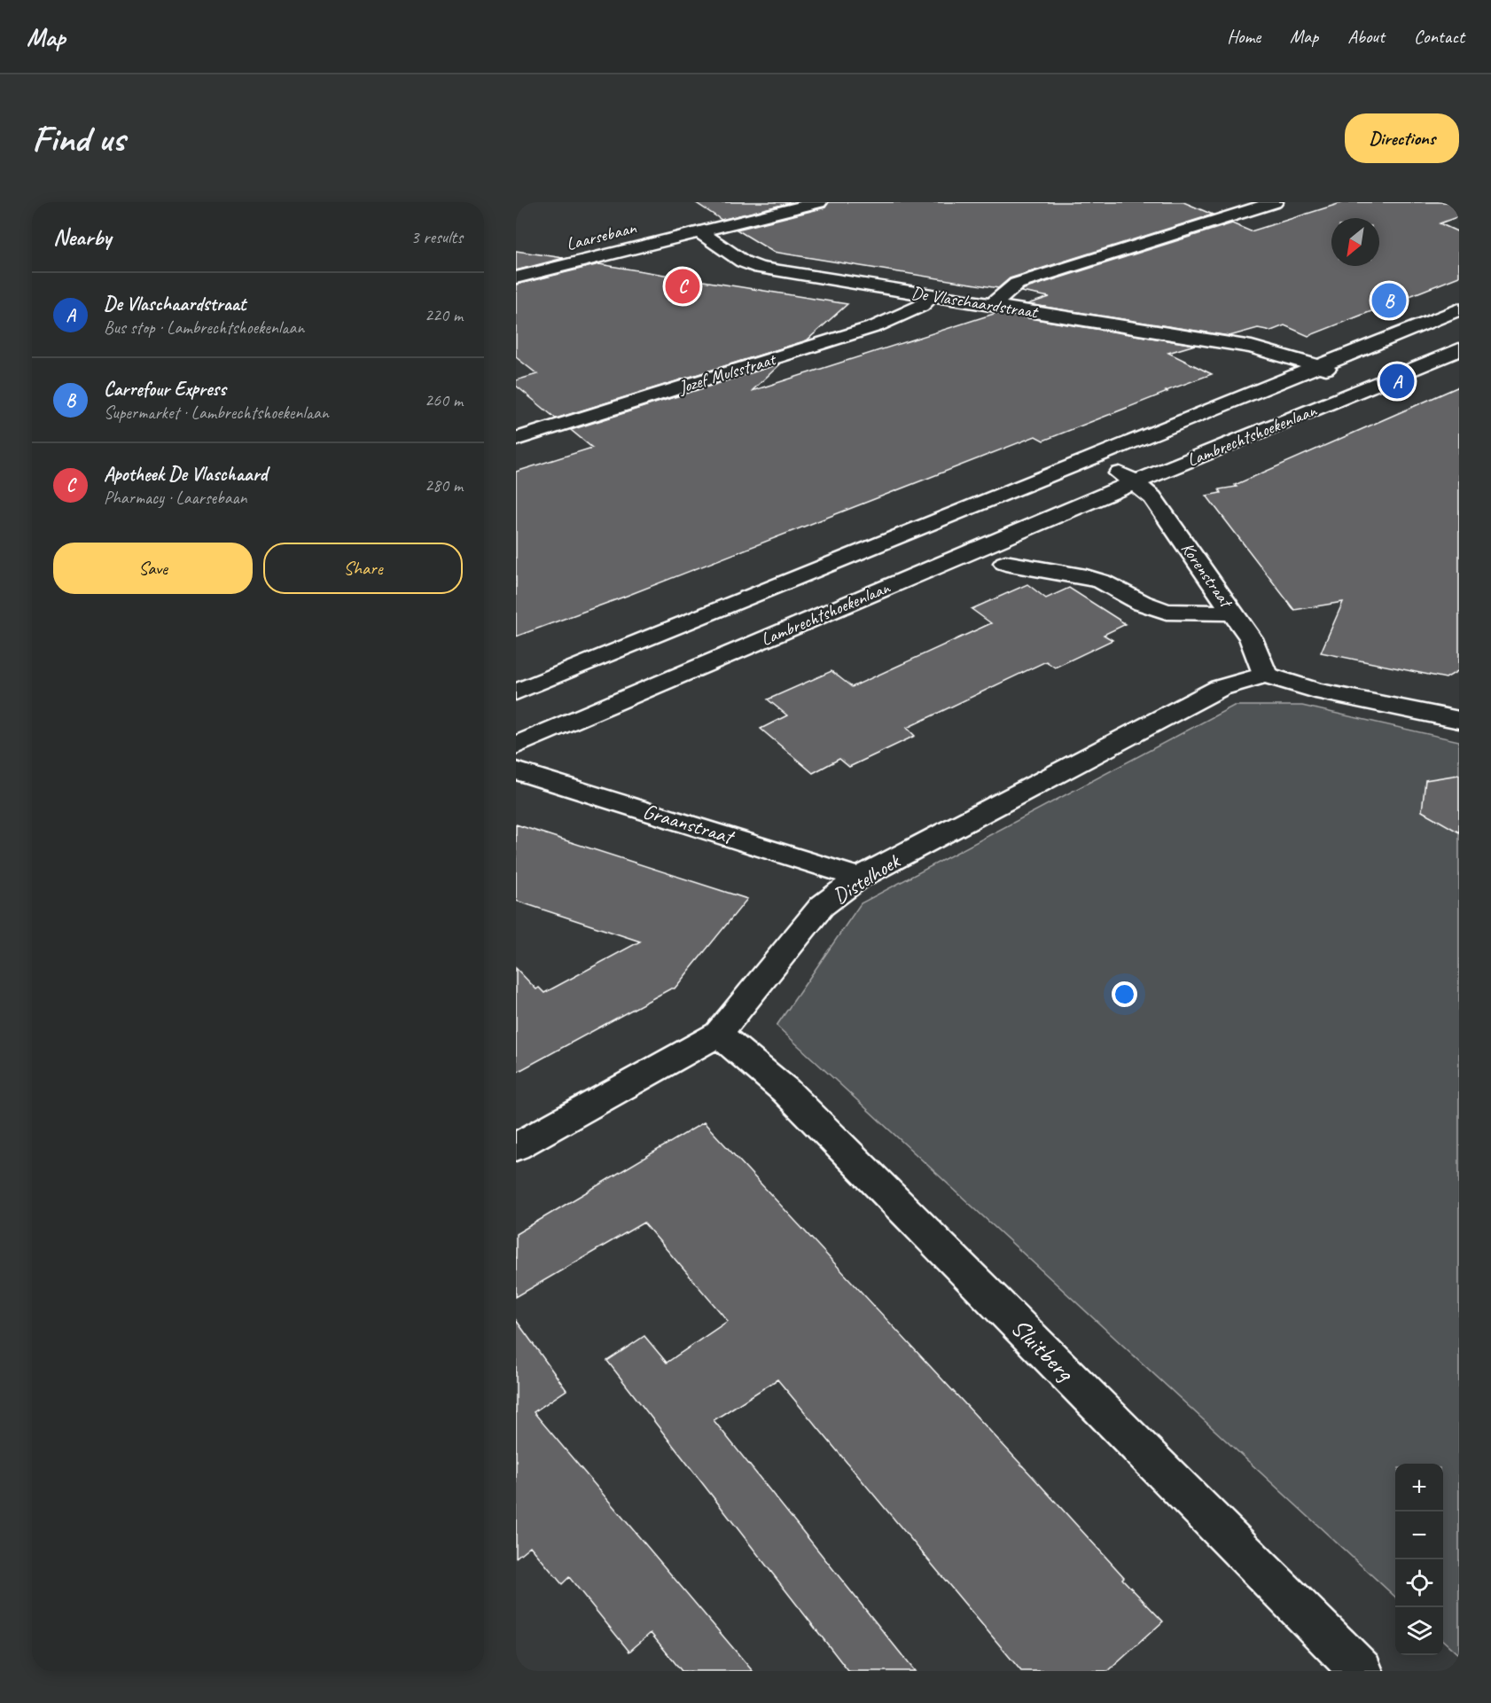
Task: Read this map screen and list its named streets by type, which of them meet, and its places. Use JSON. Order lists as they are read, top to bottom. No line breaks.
{"streets":{"street":["Laarsebaan","De Vlaschaardstraat","Jozef Mulsstraat","Lambrechtshoekenlaan","Korenstraat","Graanstraat","Distelhoek","Sluitberg"]},"crossings":[["Laarsebaan","De Vlaschaardstraat"],["De Vlaschaardstraat","Jozef Mulsstraat"],["De Vlaschaardstraat","Lambrechtshoekenlaan"],["Lambrechtshoekenlaan","Korenstraat"],["Korenstraat","Distelhoek"],["Graanstraat","Distelhoek"],["Distelhoek","Sluitberg"]],"north":"bottom left","page":{"header":"Map","nav":["Home","Map","About","Contact"],"buttons":["Directions",["Save","Share"]],"title":"Find us","heading":["Nearby","3 results"],"pins":["C","B","A"],"list":[{"mark":"A","name":"De Vlaschaardstraat","note":"Bus stop · Lambrechtshoekenlaan","value":"220 m"},{"mark":"B","name":"Carrefour Express","note":"Supermarket · Lambrechtshoekenlaan","value":"260 m"},{"mark":"C","name":"Apotheek De Vlaschaard","note":"Pharmacy · Laarsebaan","value":"280 m"}],"map_buttons":["+","−"]}}
